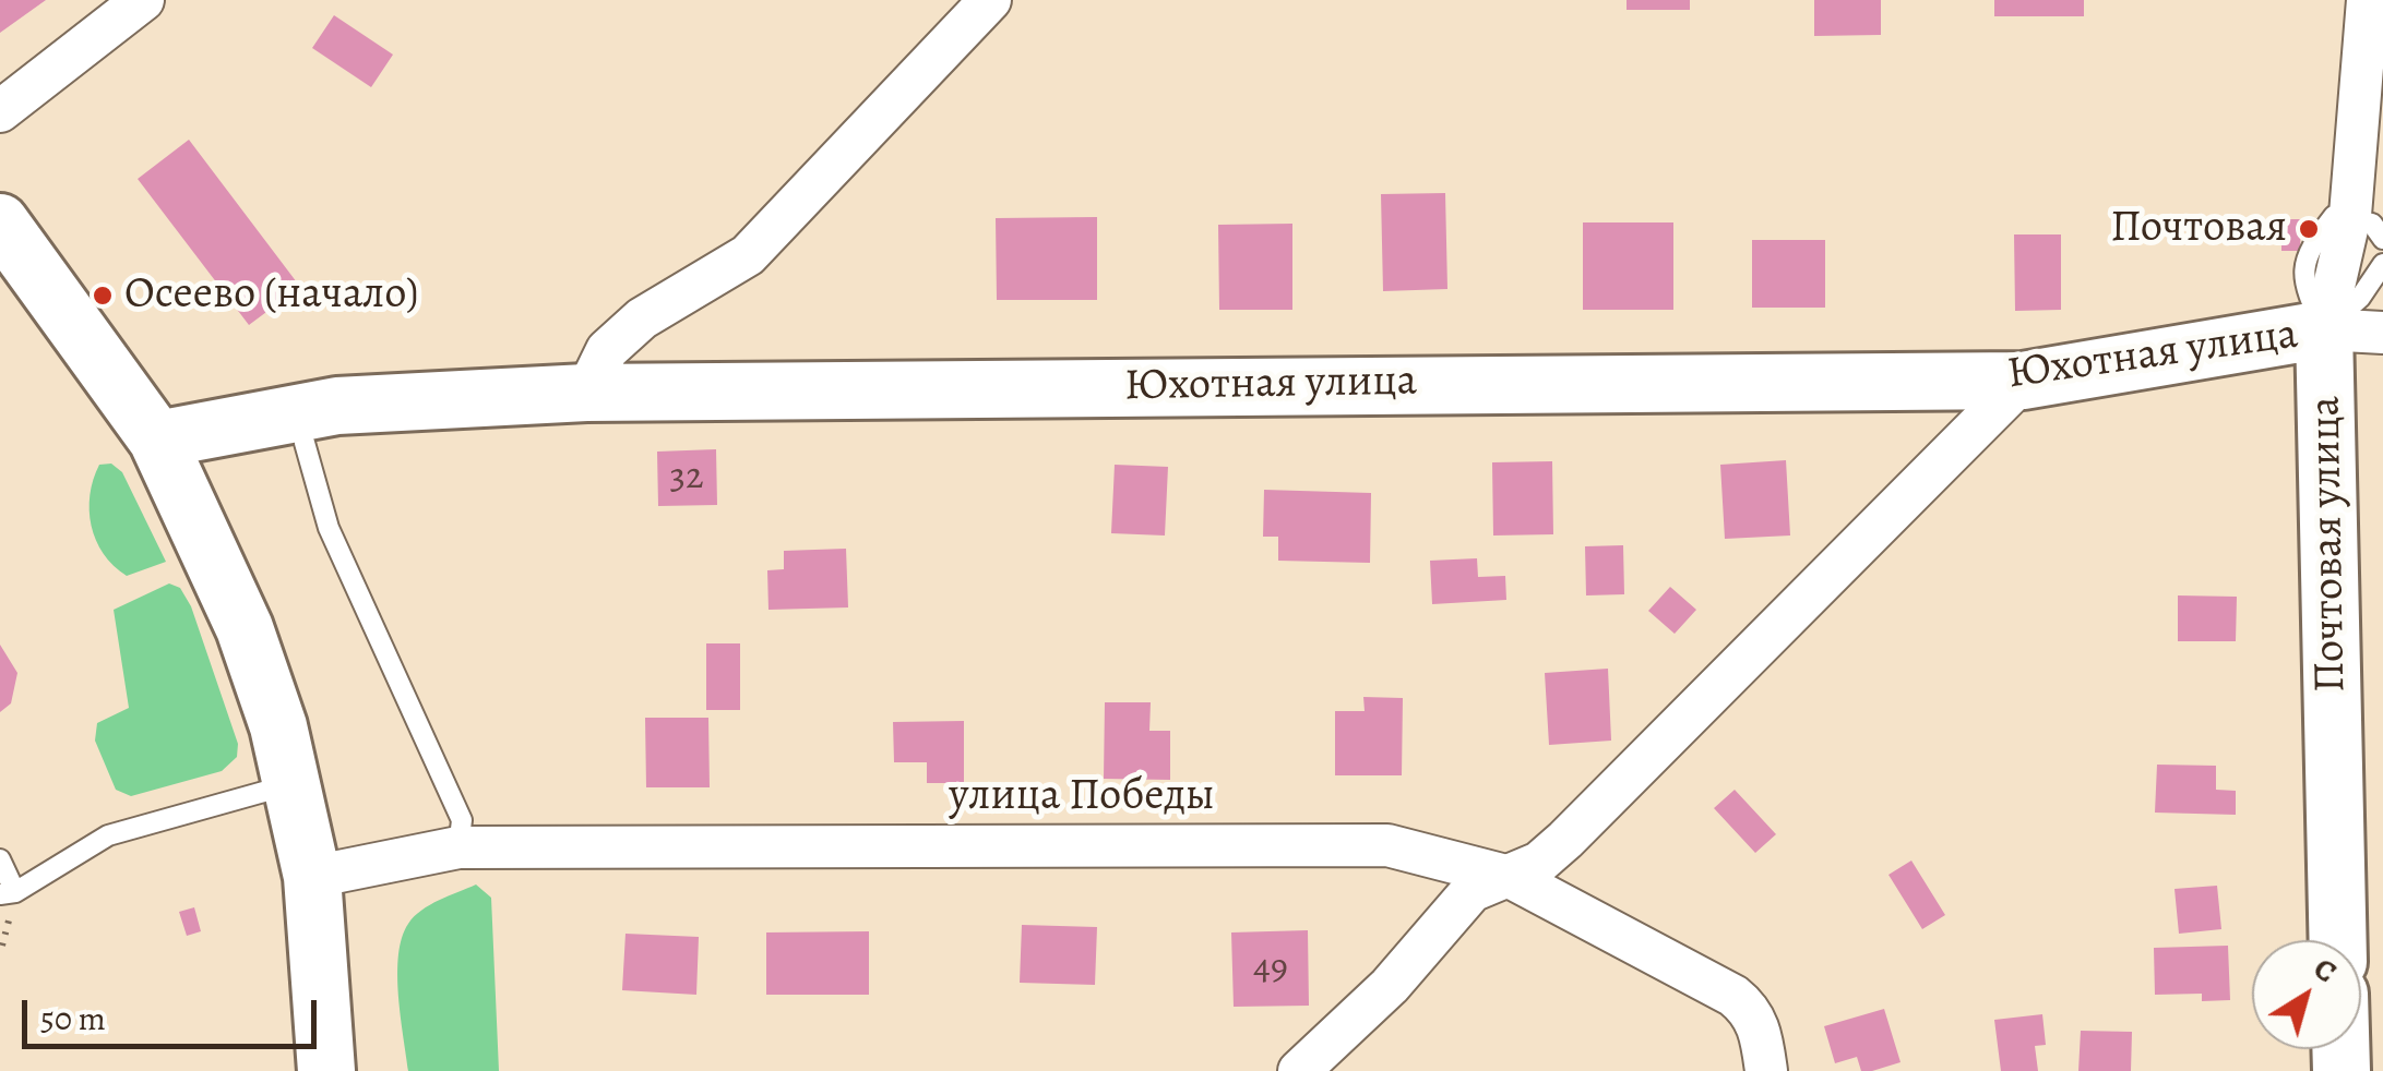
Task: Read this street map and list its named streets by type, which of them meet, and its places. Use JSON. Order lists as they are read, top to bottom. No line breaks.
{"streets":{"street":["Юхотная улица","Почтовая улица","улица Победы"]},"crossings":[["Юхотная улица","Почтовая улица"]],"places":["Почтовая","Осеево (начало)"],"house_numbers":["32","49"],"scale_bar":"50 m","north":"top right"}
